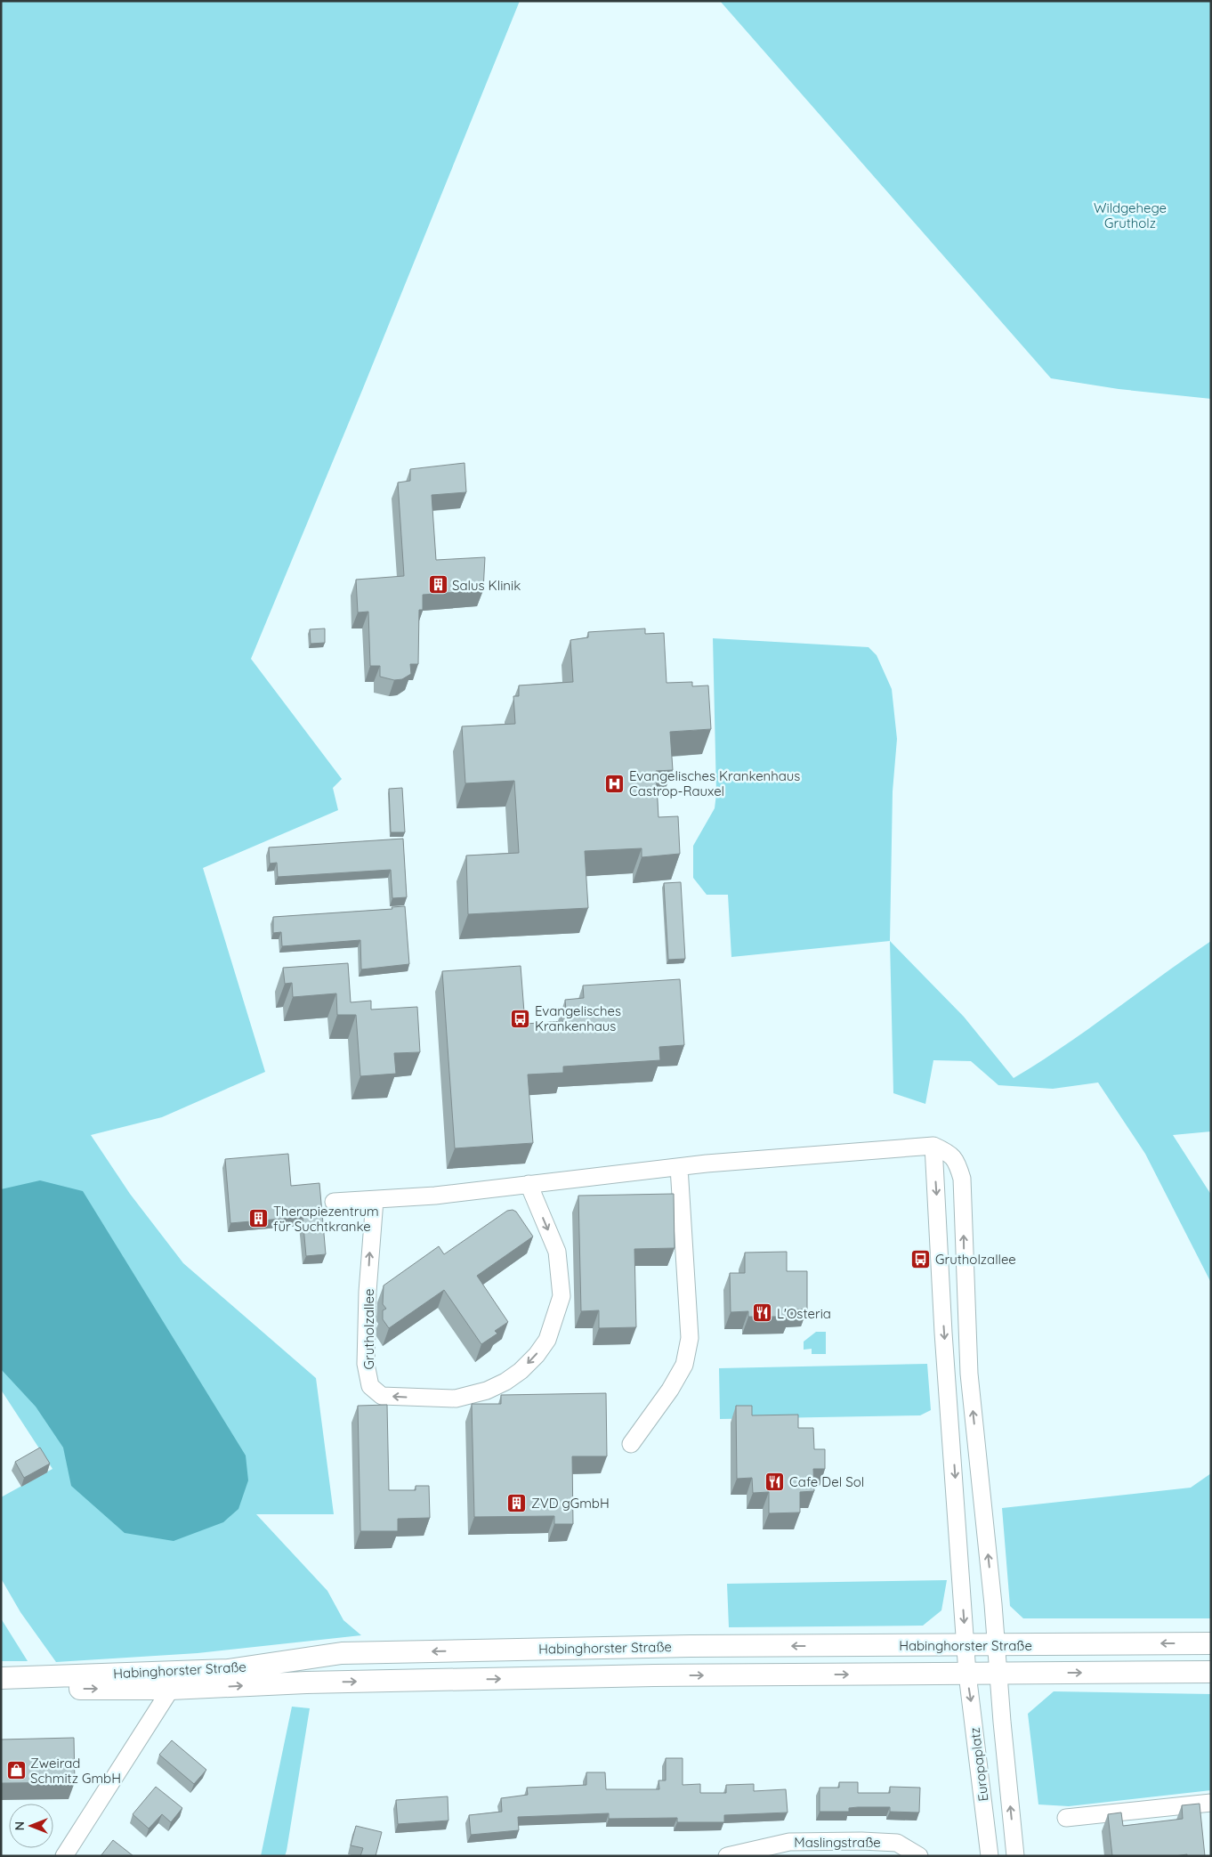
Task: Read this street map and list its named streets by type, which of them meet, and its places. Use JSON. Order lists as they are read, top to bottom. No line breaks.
{"streets":{"main road":["Habinghorster Straße"],"street":["Grutholzallee","Europaplatz","Maslingstraße"]},"crossings":[["Habinghorster Straße","Europaplatz"]],"parks":["Wildgehege Grutholz"],"places":{"building":["Salus Klinik","Therapiezentrum für Suchtkranke","ZVD gGmbH"],"hospital":["Evangelisches Krankenhaus Castrop-Rauxel"],"bus stop":["Evangelisches Krankenhaus","Grutholzallee"],"restaurant":["L'Osteria","Cafe Del Sol"],"shop":["Zweirad Schmitz GmbH"]},"north":"left"}
